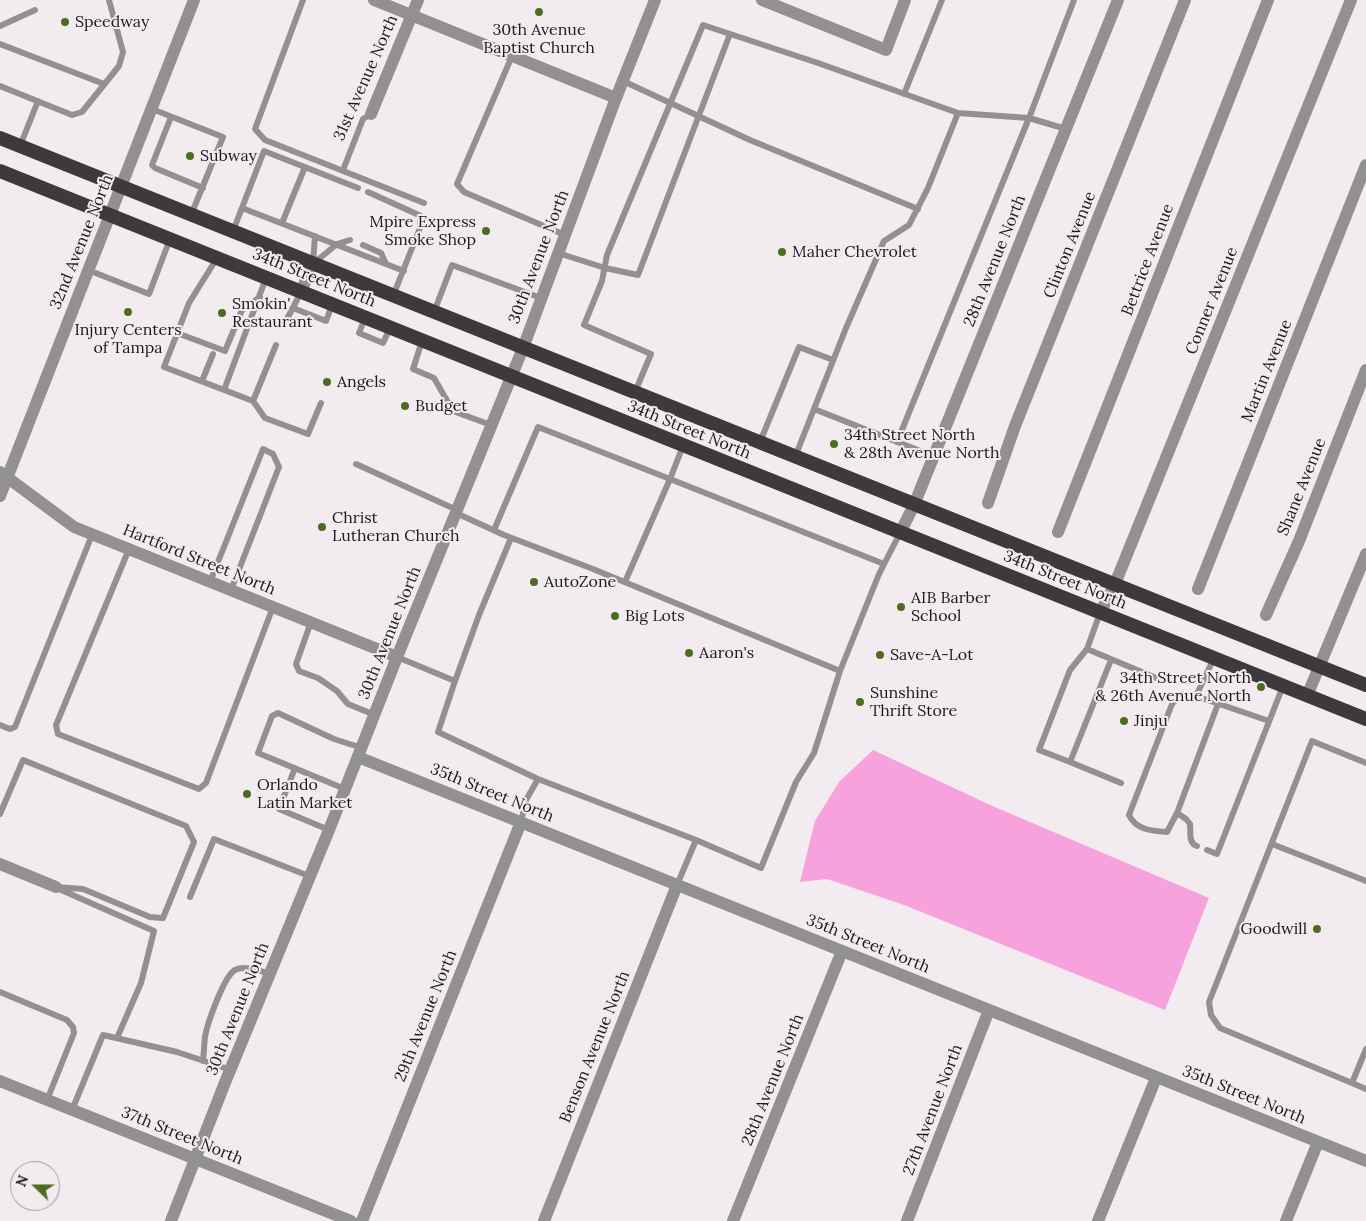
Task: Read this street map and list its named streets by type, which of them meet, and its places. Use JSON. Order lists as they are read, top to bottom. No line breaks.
{"streets":{"highway":["34th Street North"],"street":["31st Avenue North","32nd Avenue North","Clinton Avenue","30th Avenue North","Bettrice Avenue","28th Avenue North","Conner Avenue","Martin Avenue","Shane Avenue","Hartford Street North","35th Street North","29th Avenue North","Benson Avenue North","27th Avenue North","37th Street North"]},"crossings":[["32nd Avenue North","34th Street North"],["32nd Avenue North","Hartford Street North"],["30th Avenue North","34th Street North"],["30th Avenue North","Hartford Street North"],["30th Avenue North","35th Street North"],["30th Avenue North","37th Street North"],["28th Avenue North","34th Street North"],["28th Avenue North","35th Street North"],["34th Street North","Conner Avenue"],["35th Street North","29th Avenue North"],["35th Street North","Benson Avenue North"],["35th Street North","27th Avenue North"]],"places":["30th Avenue Baptist Church","Speedway","Subway","Mpire Express Smoke Shop","Maher Chevrolet","Injury Centers of Tampa","Smokin' Restaurant","Angels","Budget","34th Street North & 28th Avenue North","Christ Lutheran Church","AutoZone","AIB Barber School","Big Lots","Aaron's","Save-A-Lot","34th Street North & 26th Avenue North","Sunshine Thrift Store","Jinju","Orlando Latin Market","Goodwill"],"north":"left"}
